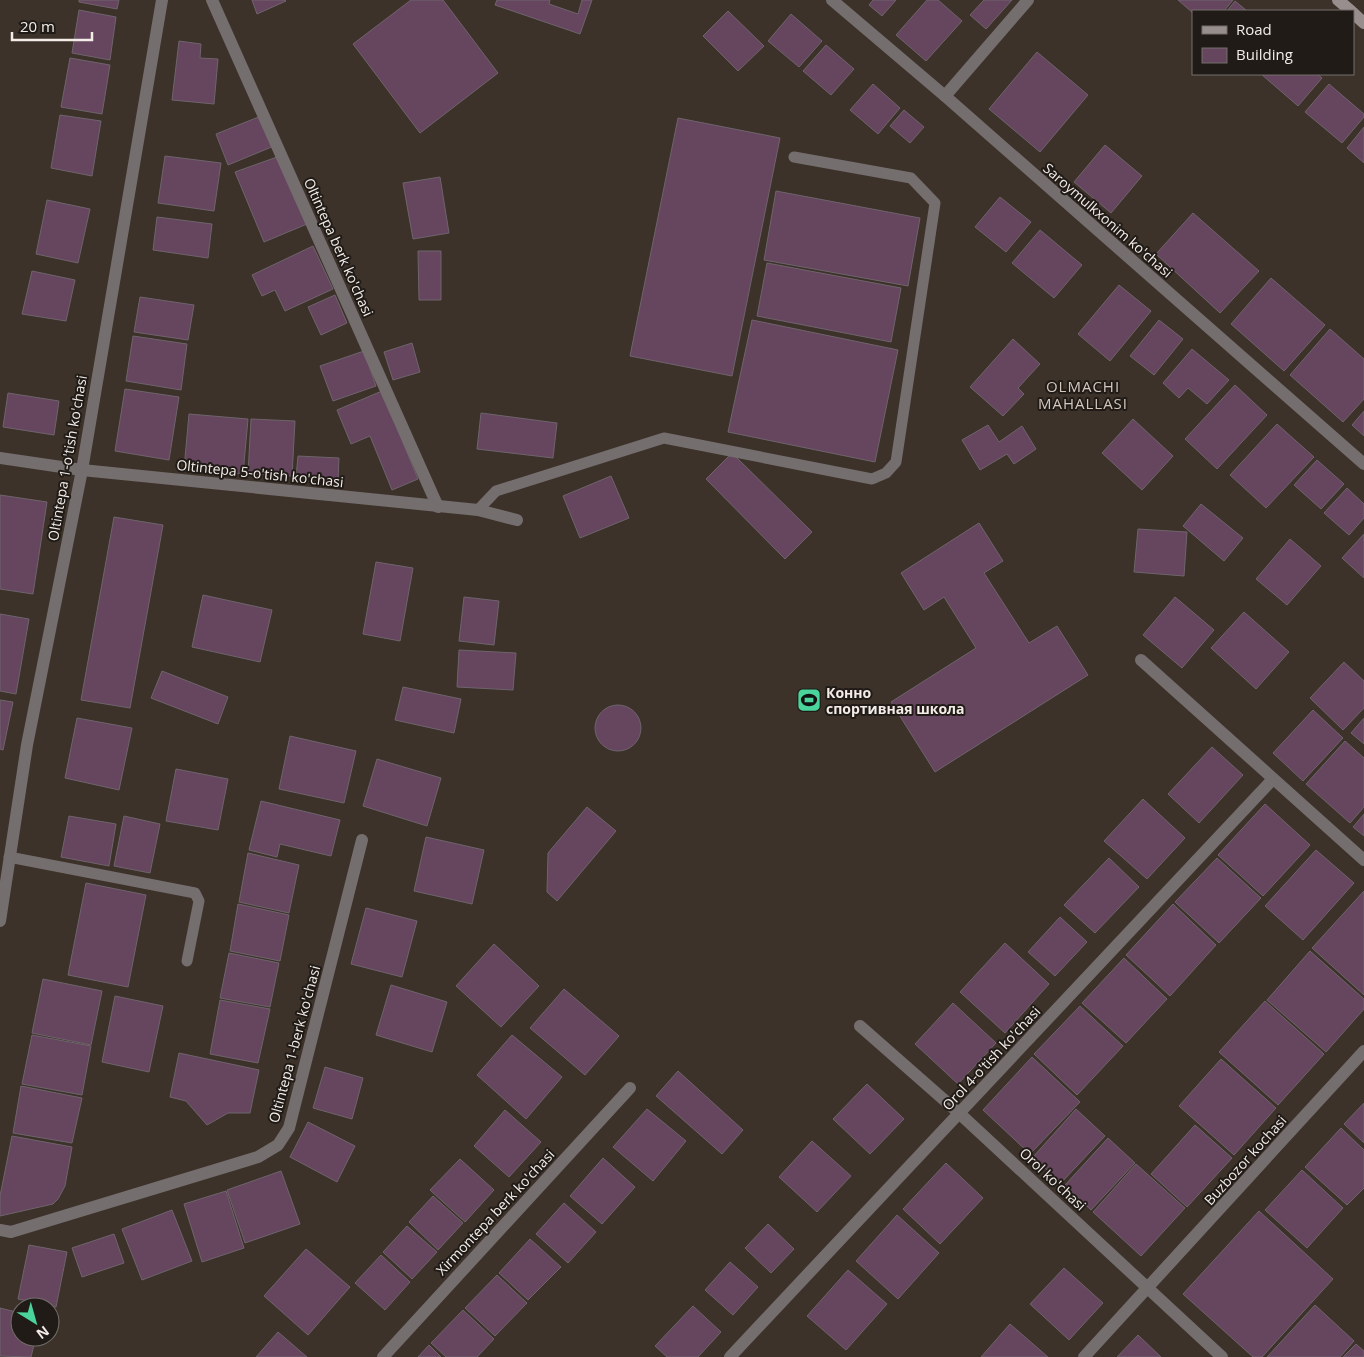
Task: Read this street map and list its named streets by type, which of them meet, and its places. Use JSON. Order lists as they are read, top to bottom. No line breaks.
{"streets":{"street":["Saroymulkxonim ko'chasi","Oltintepa berk ko'chasi","Oltintepa 1-o'tish ko'chasi","Oltintepa 5-o'tish ko'chasi","Oltintepa 1-berk ko'chasi","Orol 4-o'tish ko'chasi","Buzbozor kochasi","Orol ko'chasi","Xirmontepa berk ko'chasi"]},"crossings":[["Oltintepa berk ko'chasi","Oltintepa 5-o'tish ko'chasi"],["Oltintepa 1-o'tish ko'chasi","Oltintepa 5-o'tish ko'chasi"],["Orol 4-o'tish ko'chasi","Orol ko'chasi"],["Buzbozor kochasi","Orol ko'chasi"]],"districts":["OLMACHI MAHALLASI"],"places":{"sports":["Конно спортивная школа"]},"legend":["Road","Building"],"scale_bar":"20 m","north":"bottom right"}
